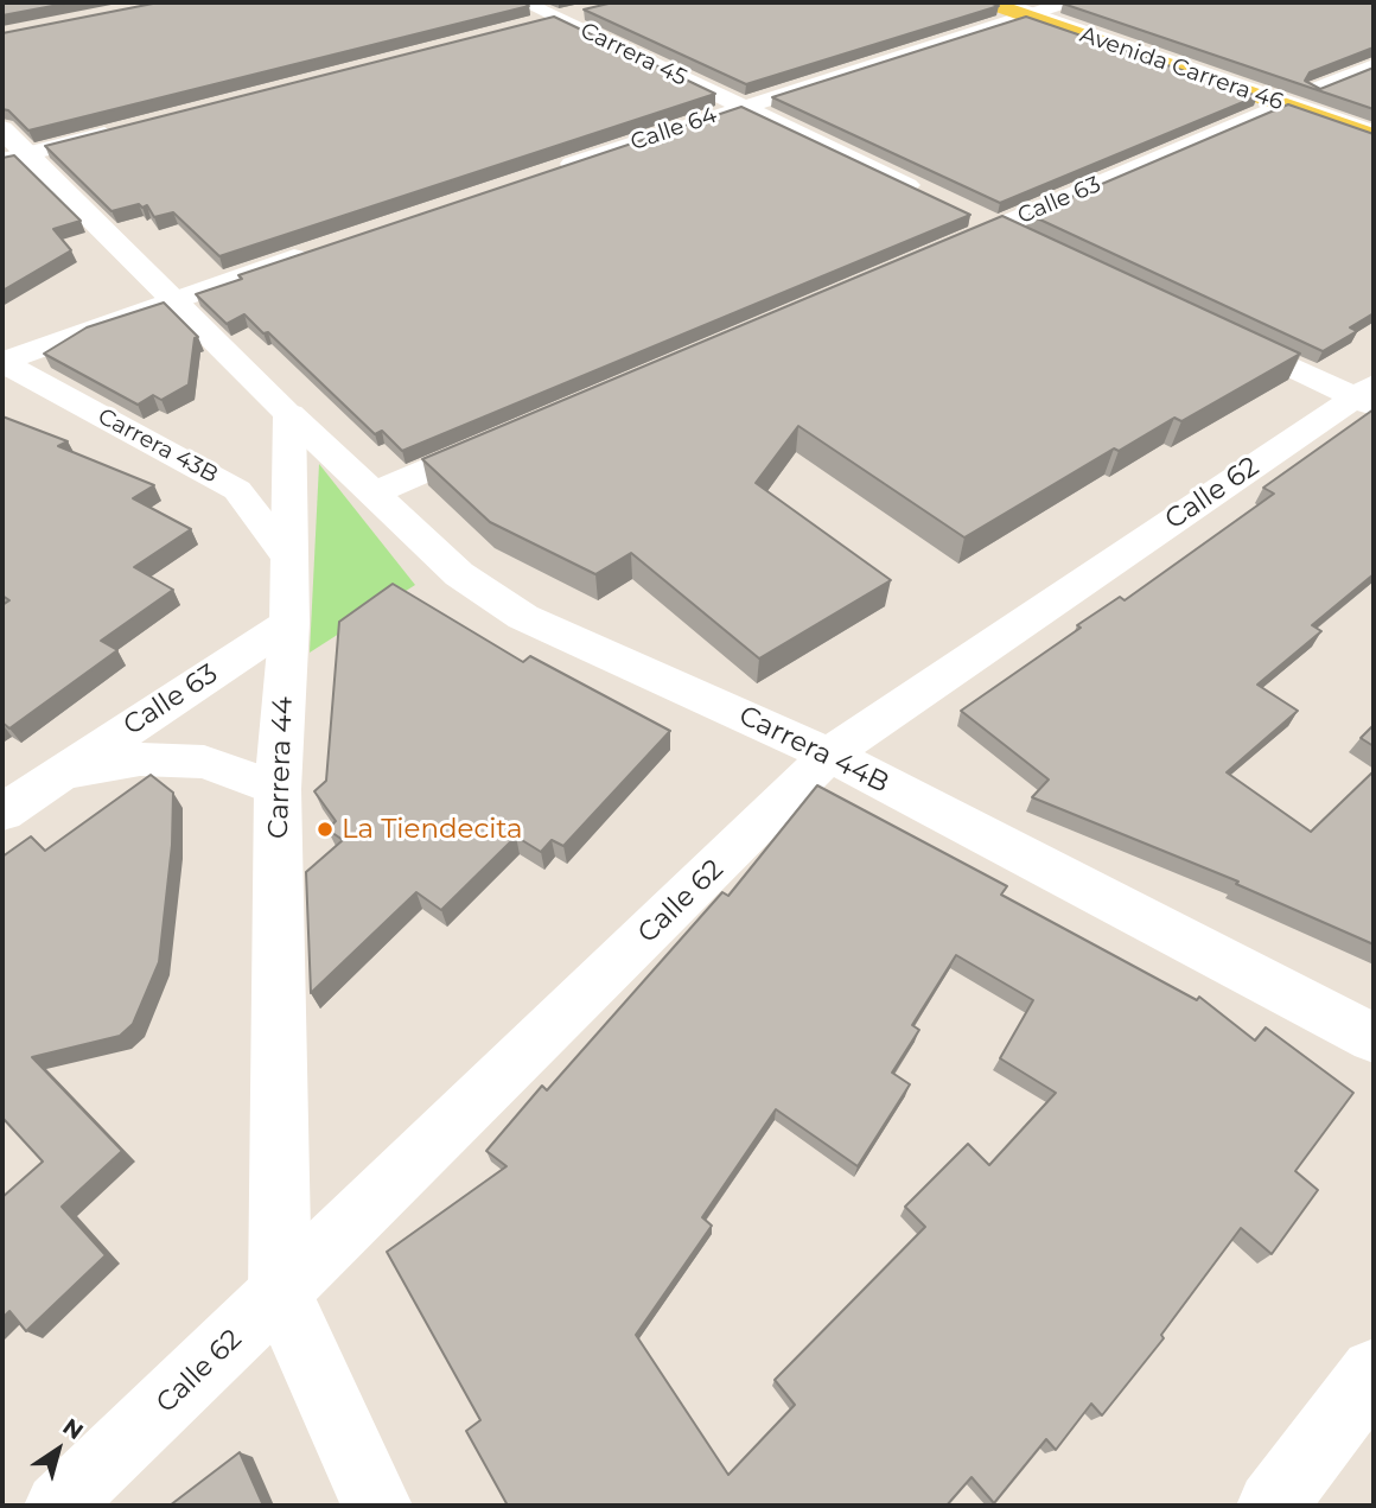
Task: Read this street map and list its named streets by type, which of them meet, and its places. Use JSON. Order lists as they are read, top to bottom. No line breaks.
{"streets":{"main road":["Avenida Carrera 46"],"street":["Carrera 45","Calle 64","Calle 63","Carrera 43B","Calle 62","Carrera 44B","Carrera 44"]},"crossings":[["Carrera 45","Calle 64"],["Avenida Carrera 46","Calle 64"],["Avenida Carrera 46","Calle 63"],["Calle 63","Carrera 44"],["Carrera 43B","Carrera 44"],["Calle 62","Carrera 44B"],["Calle 62","Carrera 44"],["Carrera 44B","Carrera 44"]],"places":["La Tiendecita"],"north":"top right"}
